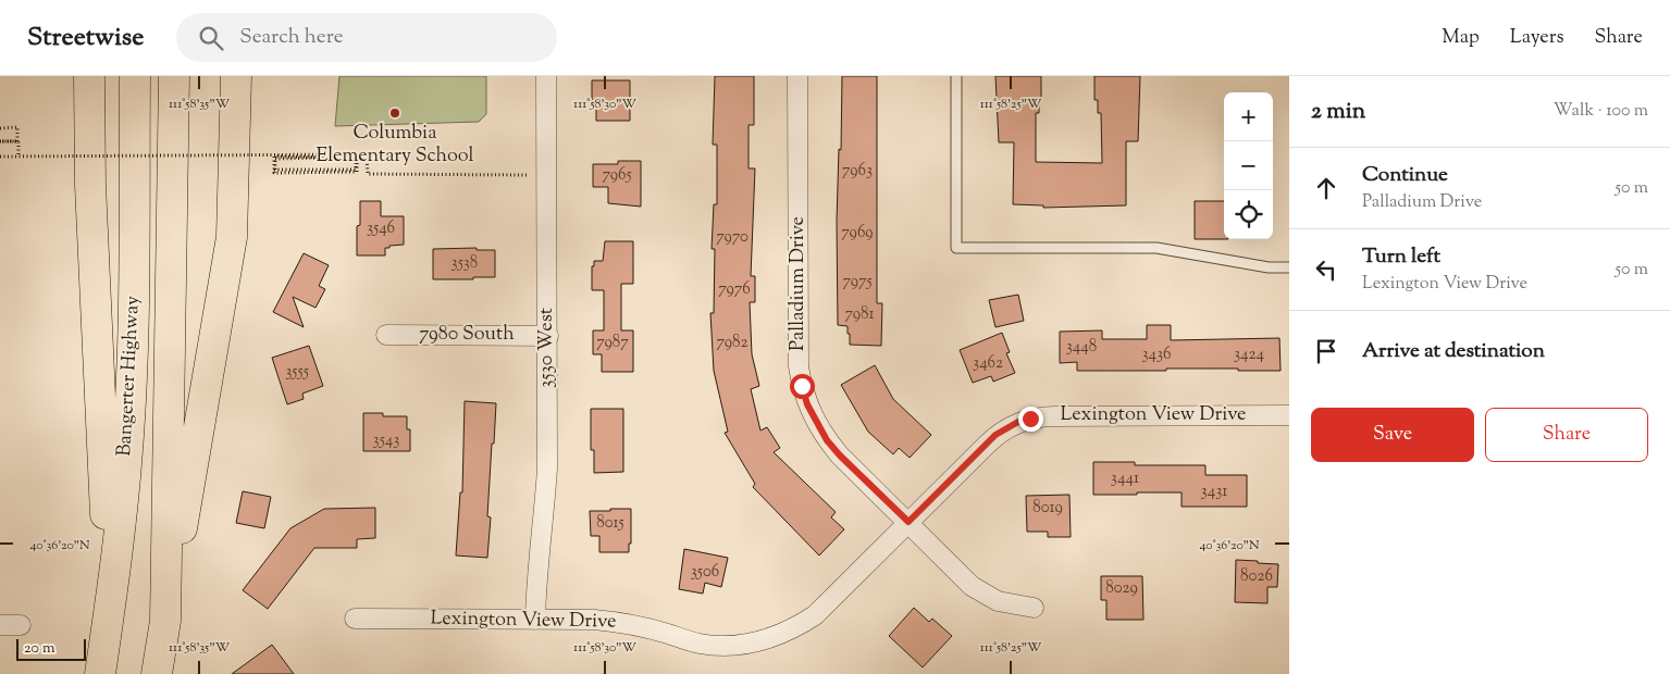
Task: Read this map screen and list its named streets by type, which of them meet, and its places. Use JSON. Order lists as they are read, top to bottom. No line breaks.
{"streets":{"highway":["Bangerter Highway"],"street":["Palladium Drive","7980 South","3530 West","Lexington View Drive"]},"crossings":[["Palladium Drive","Lexington View Drive"],["7980 South","3530 West"],["3530 West","Lexington View Drive"]],"places":["Columbia Elementary School"],"house_numbers":["7963","7965","3546","7969","7970","3538","7975","7976","7981","7987","7982","3448","3436","3424","3462","3555","3543","3441","3431","8019","8015","3506","8026","8029"],"scale_bar":"20 m","page":{"header":"Streetwise","search":"Search here","nav":["Map","Layers","Share"],"heading":["2 min","Walk · 100 m"],"map_buttons":["+","−"],"list":[["Continue","Palladium Drive","50 m"],["Turn left","Lexington View Drive","50 m"],"Arrive at destination"],"buttons":["Save","Share"],"scale":"20 m"},"coordinates":["111°58'35\"W","111°58'30\"W","111°58'25\"W","40°36'20\"N"]}
